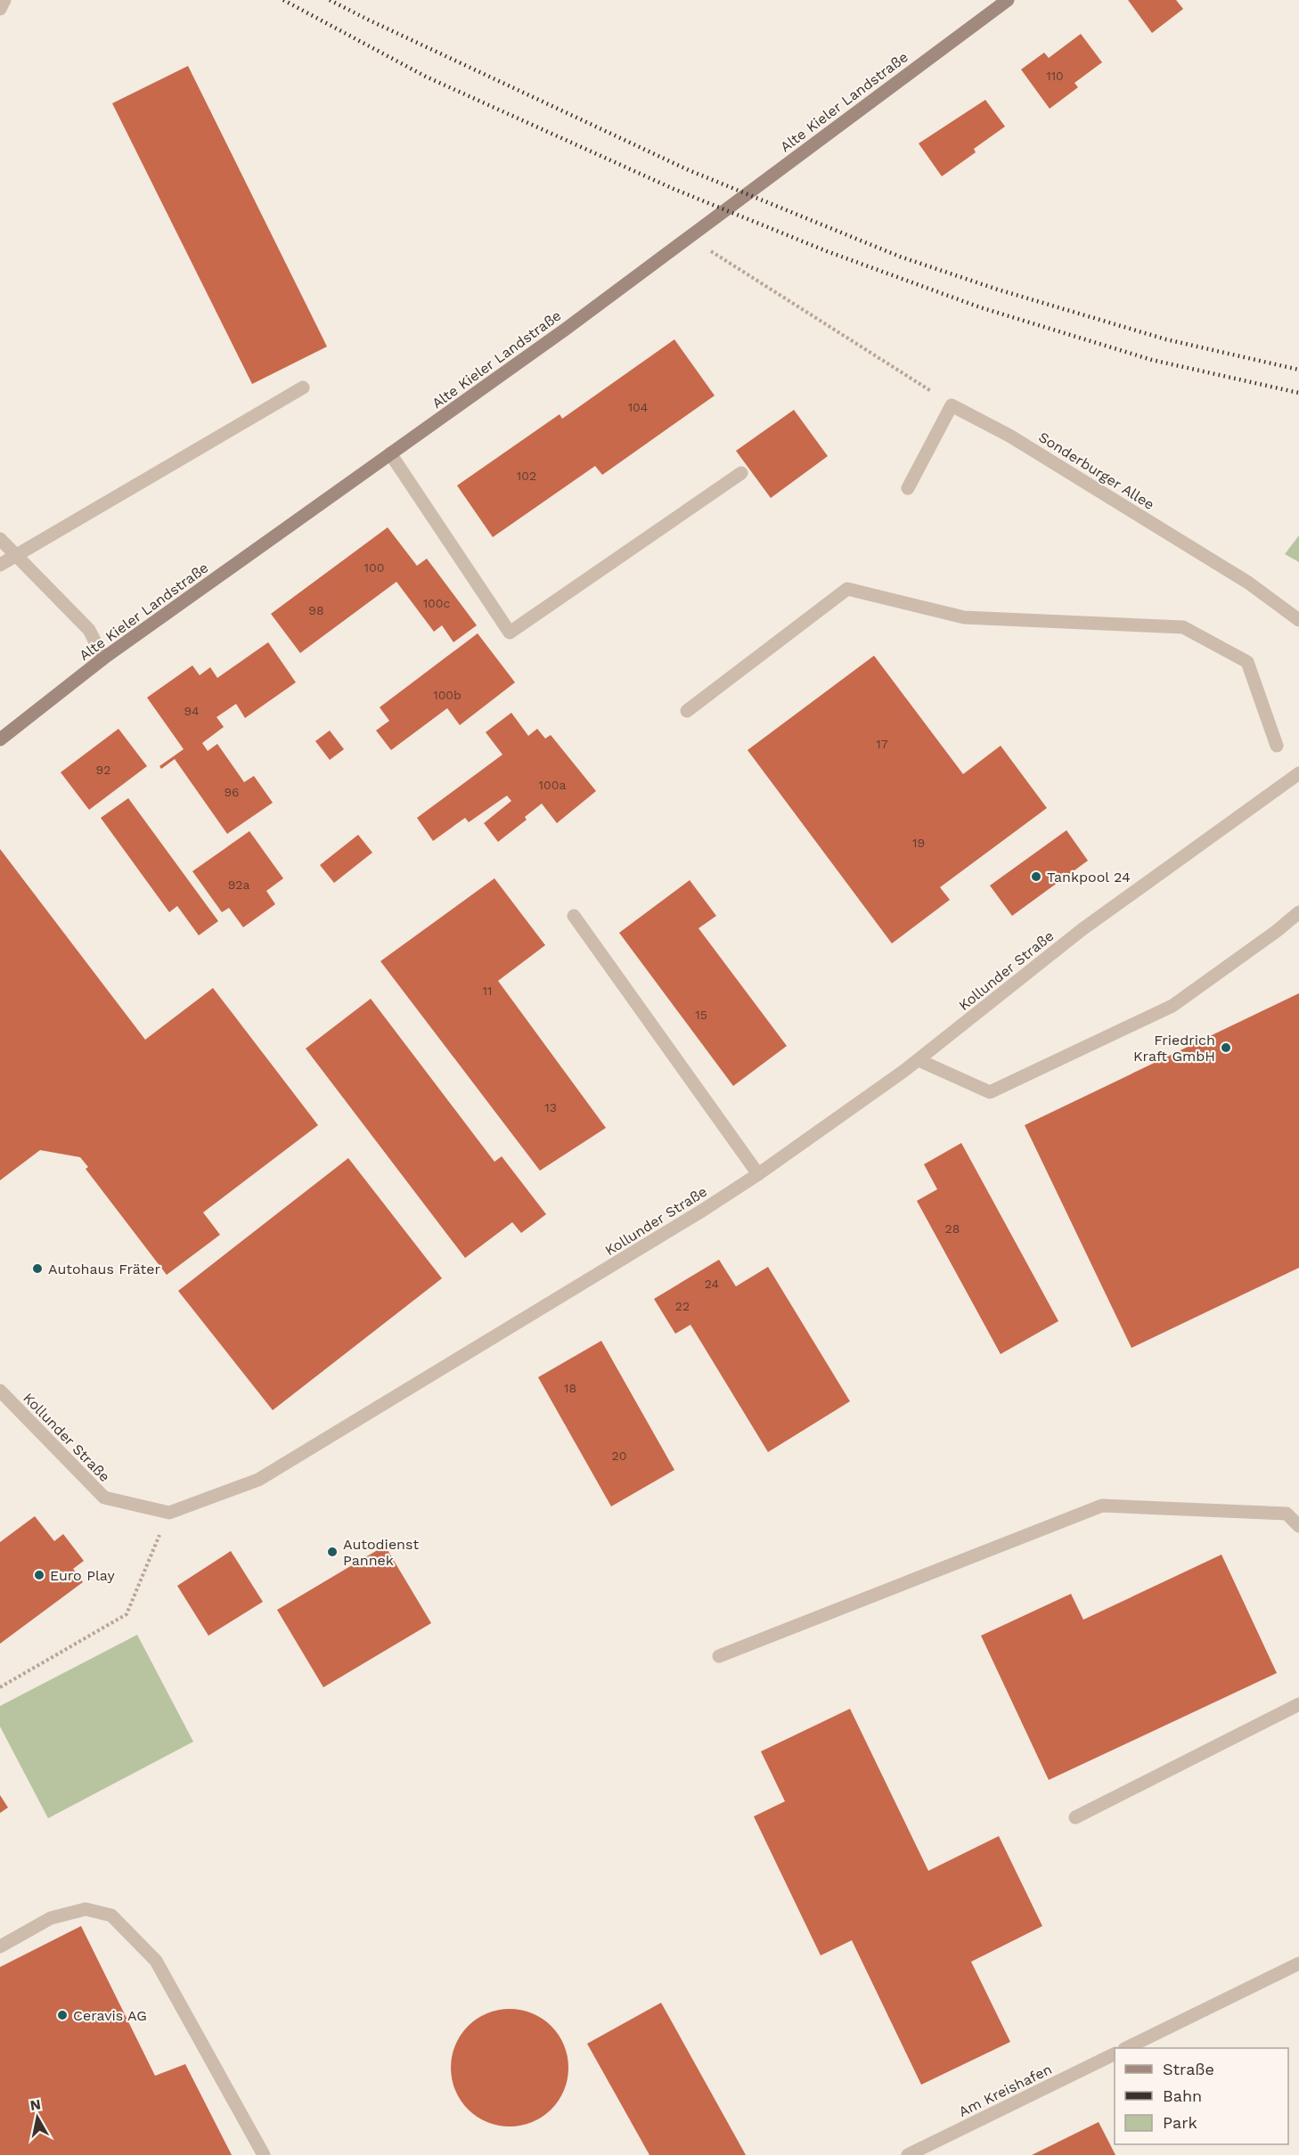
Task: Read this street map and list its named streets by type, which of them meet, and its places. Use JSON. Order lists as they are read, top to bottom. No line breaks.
{"streets":{"street":["Alte Kieler Landstraße","Sonderburger Allee","Kollunder Straße","Am Kreishafen"]},"places":["Tankpool 24","Friedrich Kraft GmbH","Autohaus Fräter","Autodienst Pannek","Euro Play","Ceravis AG"],"house_numbers":["110","104","102","100","100c","98","100b","94","17","92","100a","96","19","92a","11","15","13","28","24","22","18","20"],"legend":["Straße","Bahn","Park"],"north":"top"}
